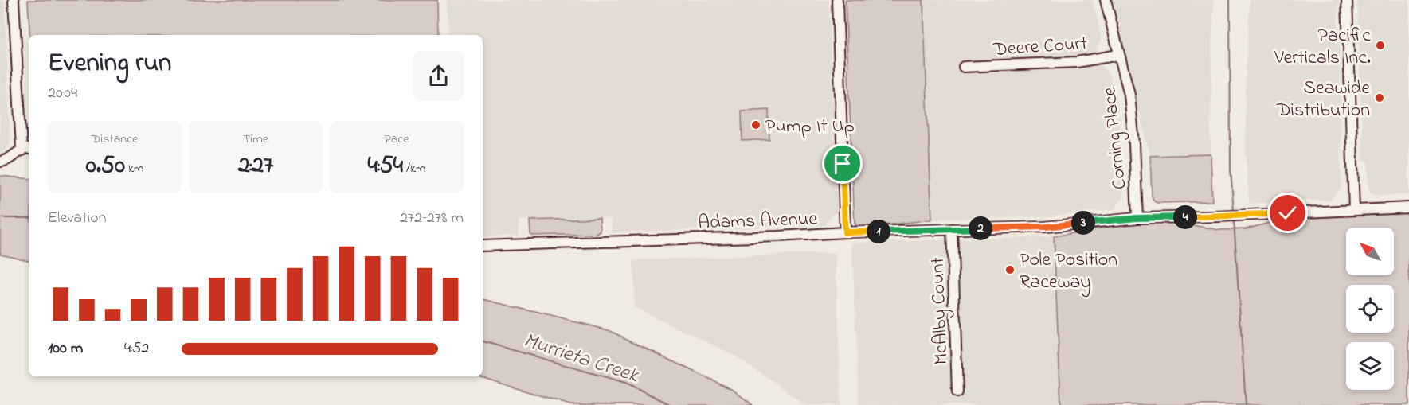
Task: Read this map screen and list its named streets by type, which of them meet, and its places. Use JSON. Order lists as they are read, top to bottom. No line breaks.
{"streets":{"street":["Deere Court","Corning Place","Adams Avenue","McAlby Count"]},"crossings":[["Deere Court","Corning Place"],["Corning Place","Adams Avenue"],["Adams Avenue","McAlby Count"]],"water":["Murrieta Creek"],"places":["Pacific Verticals Inc.","Seawide Distribution","Pump It Up","Pole Position Raceway"],"north":"top left","page":{"heading":["Evening run","20:04"],"stats":[["Distance","0.50 km"],["Time","2:27"],["Pace","4:54 /km"]],"chart":["Elevation","272–278 m"],"pins":["4","3","2","1"],"list":[{"name":"100 m","note":"4:52"}]}}
